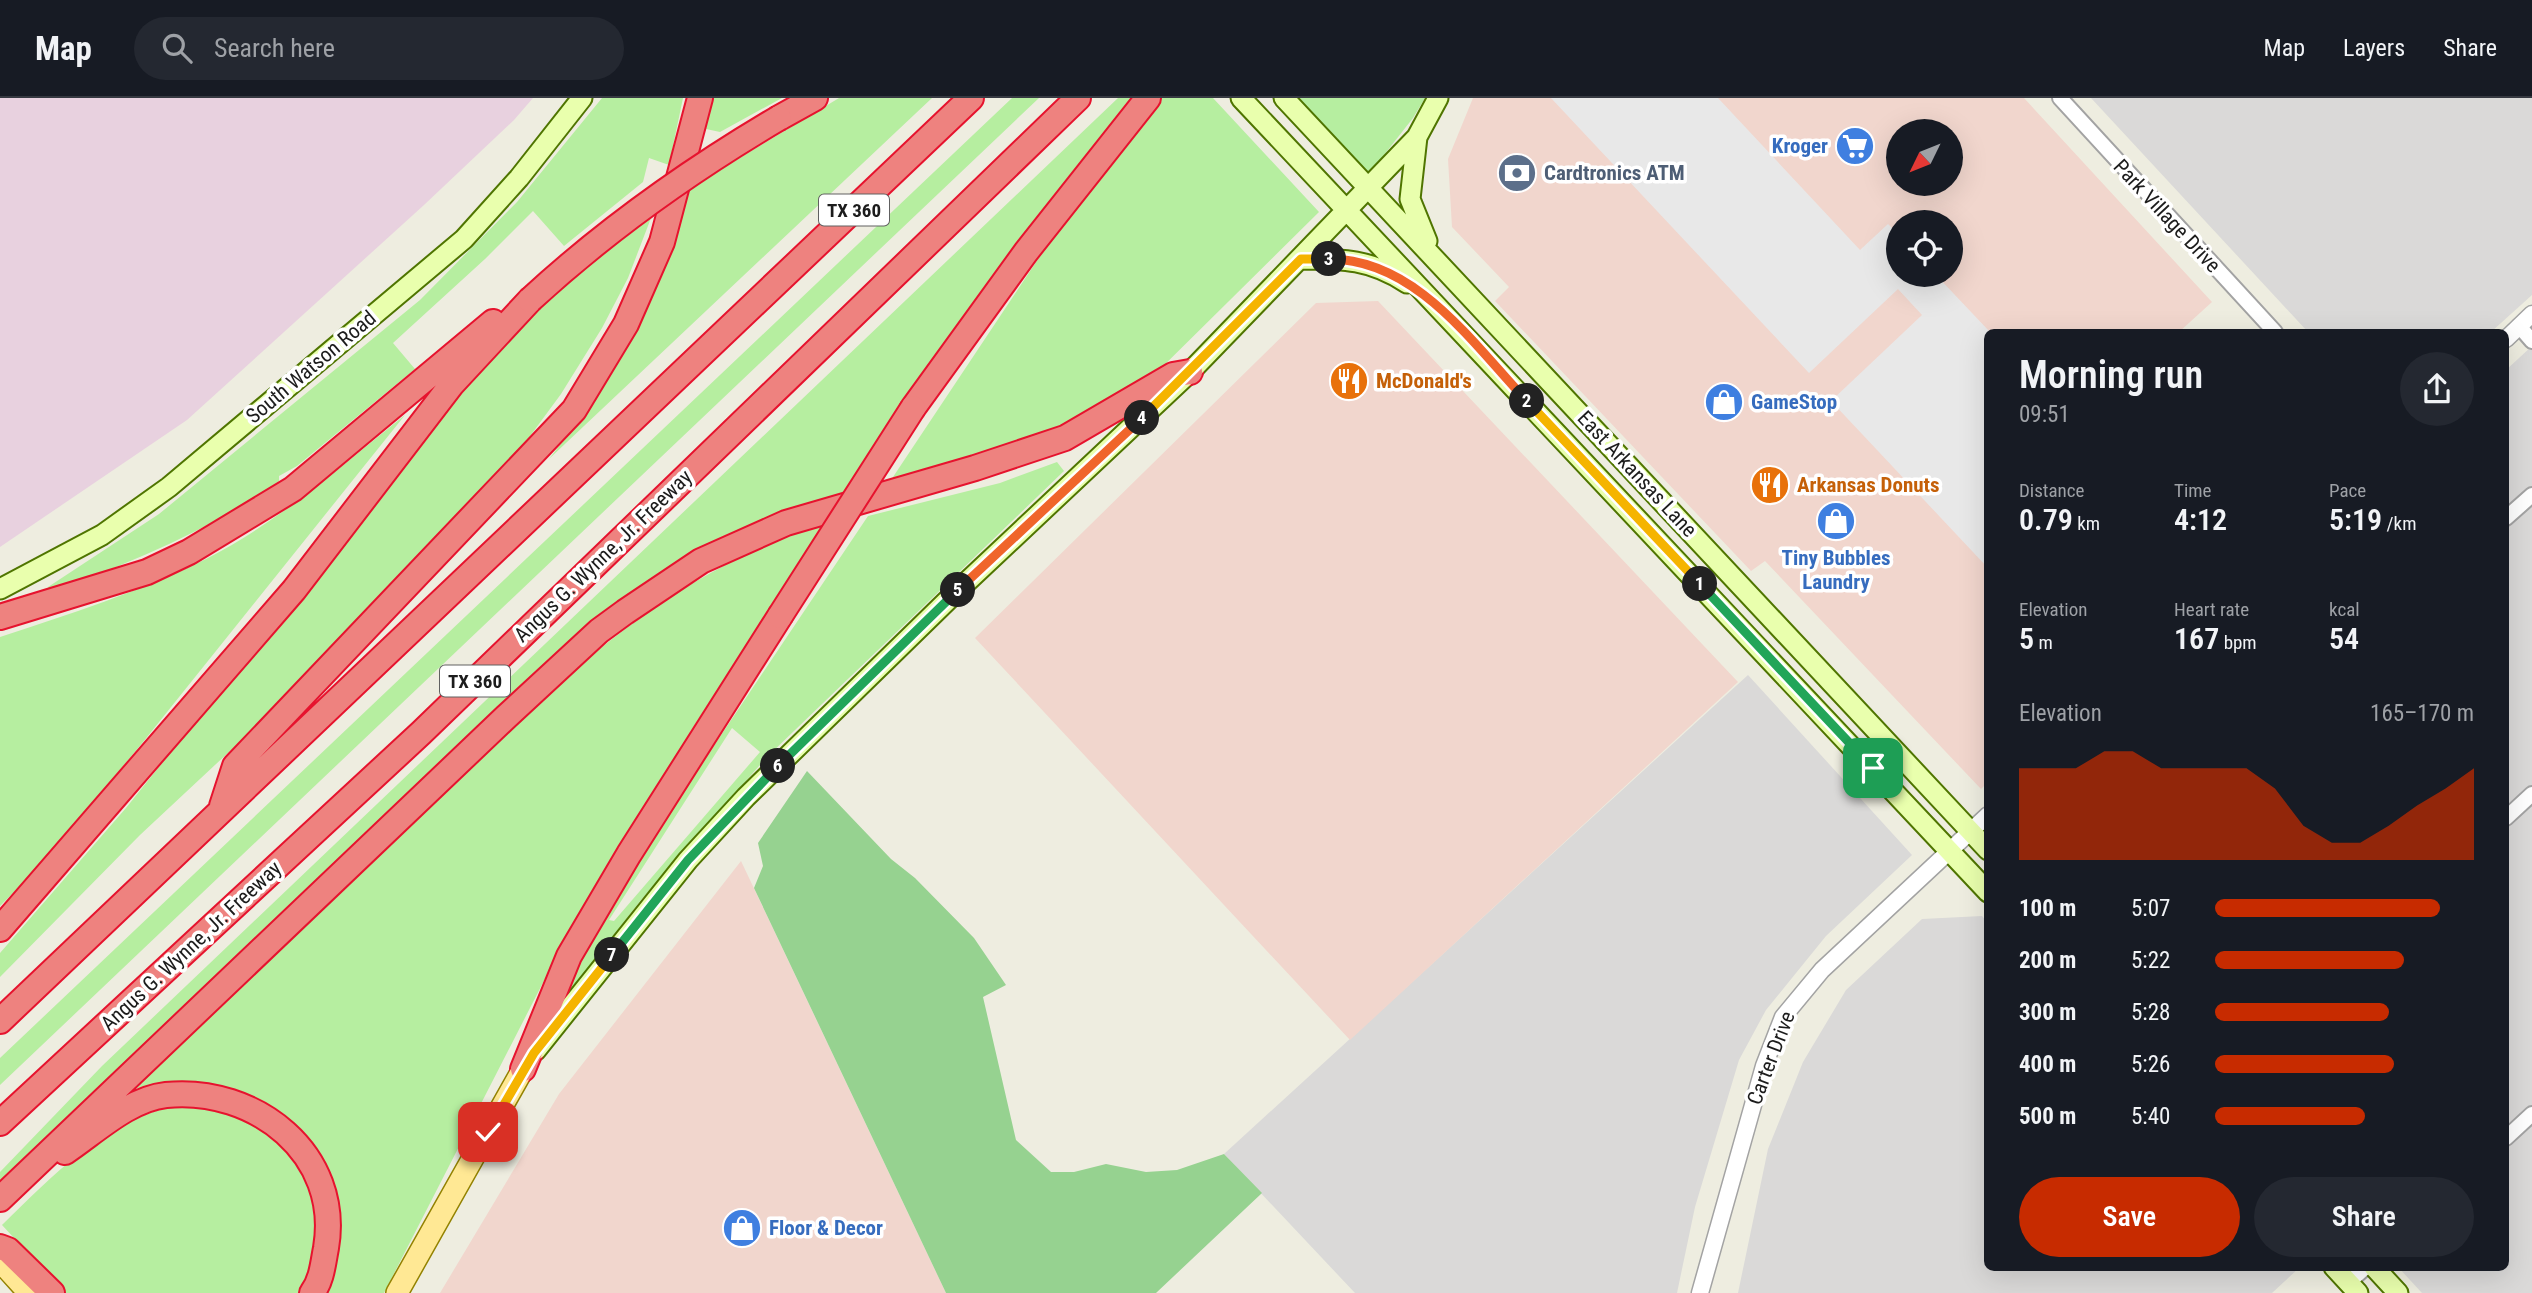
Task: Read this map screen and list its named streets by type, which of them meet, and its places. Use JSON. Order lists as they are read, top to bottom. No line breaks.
{"streets":{"highway":["TX 360","Angus G. Wynne, Jr. Freeway"],"main road":["South Watson Road","East Arkansas Lane"],"street":["Park Village Drive","Carter Drive"]},"crossings":[["East Arkansas Lane","Carter Drive"]],"places":{"supermarket":["Kroger"],"bank":["Cardtronics ATM"],"restaurant":["McDonald's","Arkansas Donuts"],"shop":["GameStop","Tiny Bubbles Laundry","Floor & Decor"]},"north":"bottom left","page":{"header":"Map","search":"Search here","nav":["Map","Layers","Share"],"pins":["3","2","4","1","5","6","7"],"heading":["Morning run","09:51"],"stats":[["Distance","0.79 km"],["Time","4:12"],["Pace","5:19 /km"],["Elevation","5 m"],["Heart rate","167 bpm"],["kcal","54"]],"chart":["Elevation","165–170 m"],"list":[{"name":"100 m","note":"5:07"},{"name":"200 m","note":"5:22"},{"name":"300 m","note":"5:28"},{"name":"400 m","note":"5:26"},{"name":"500 m","note":"5:40"}],"buttons":["Save","Share"]}}
